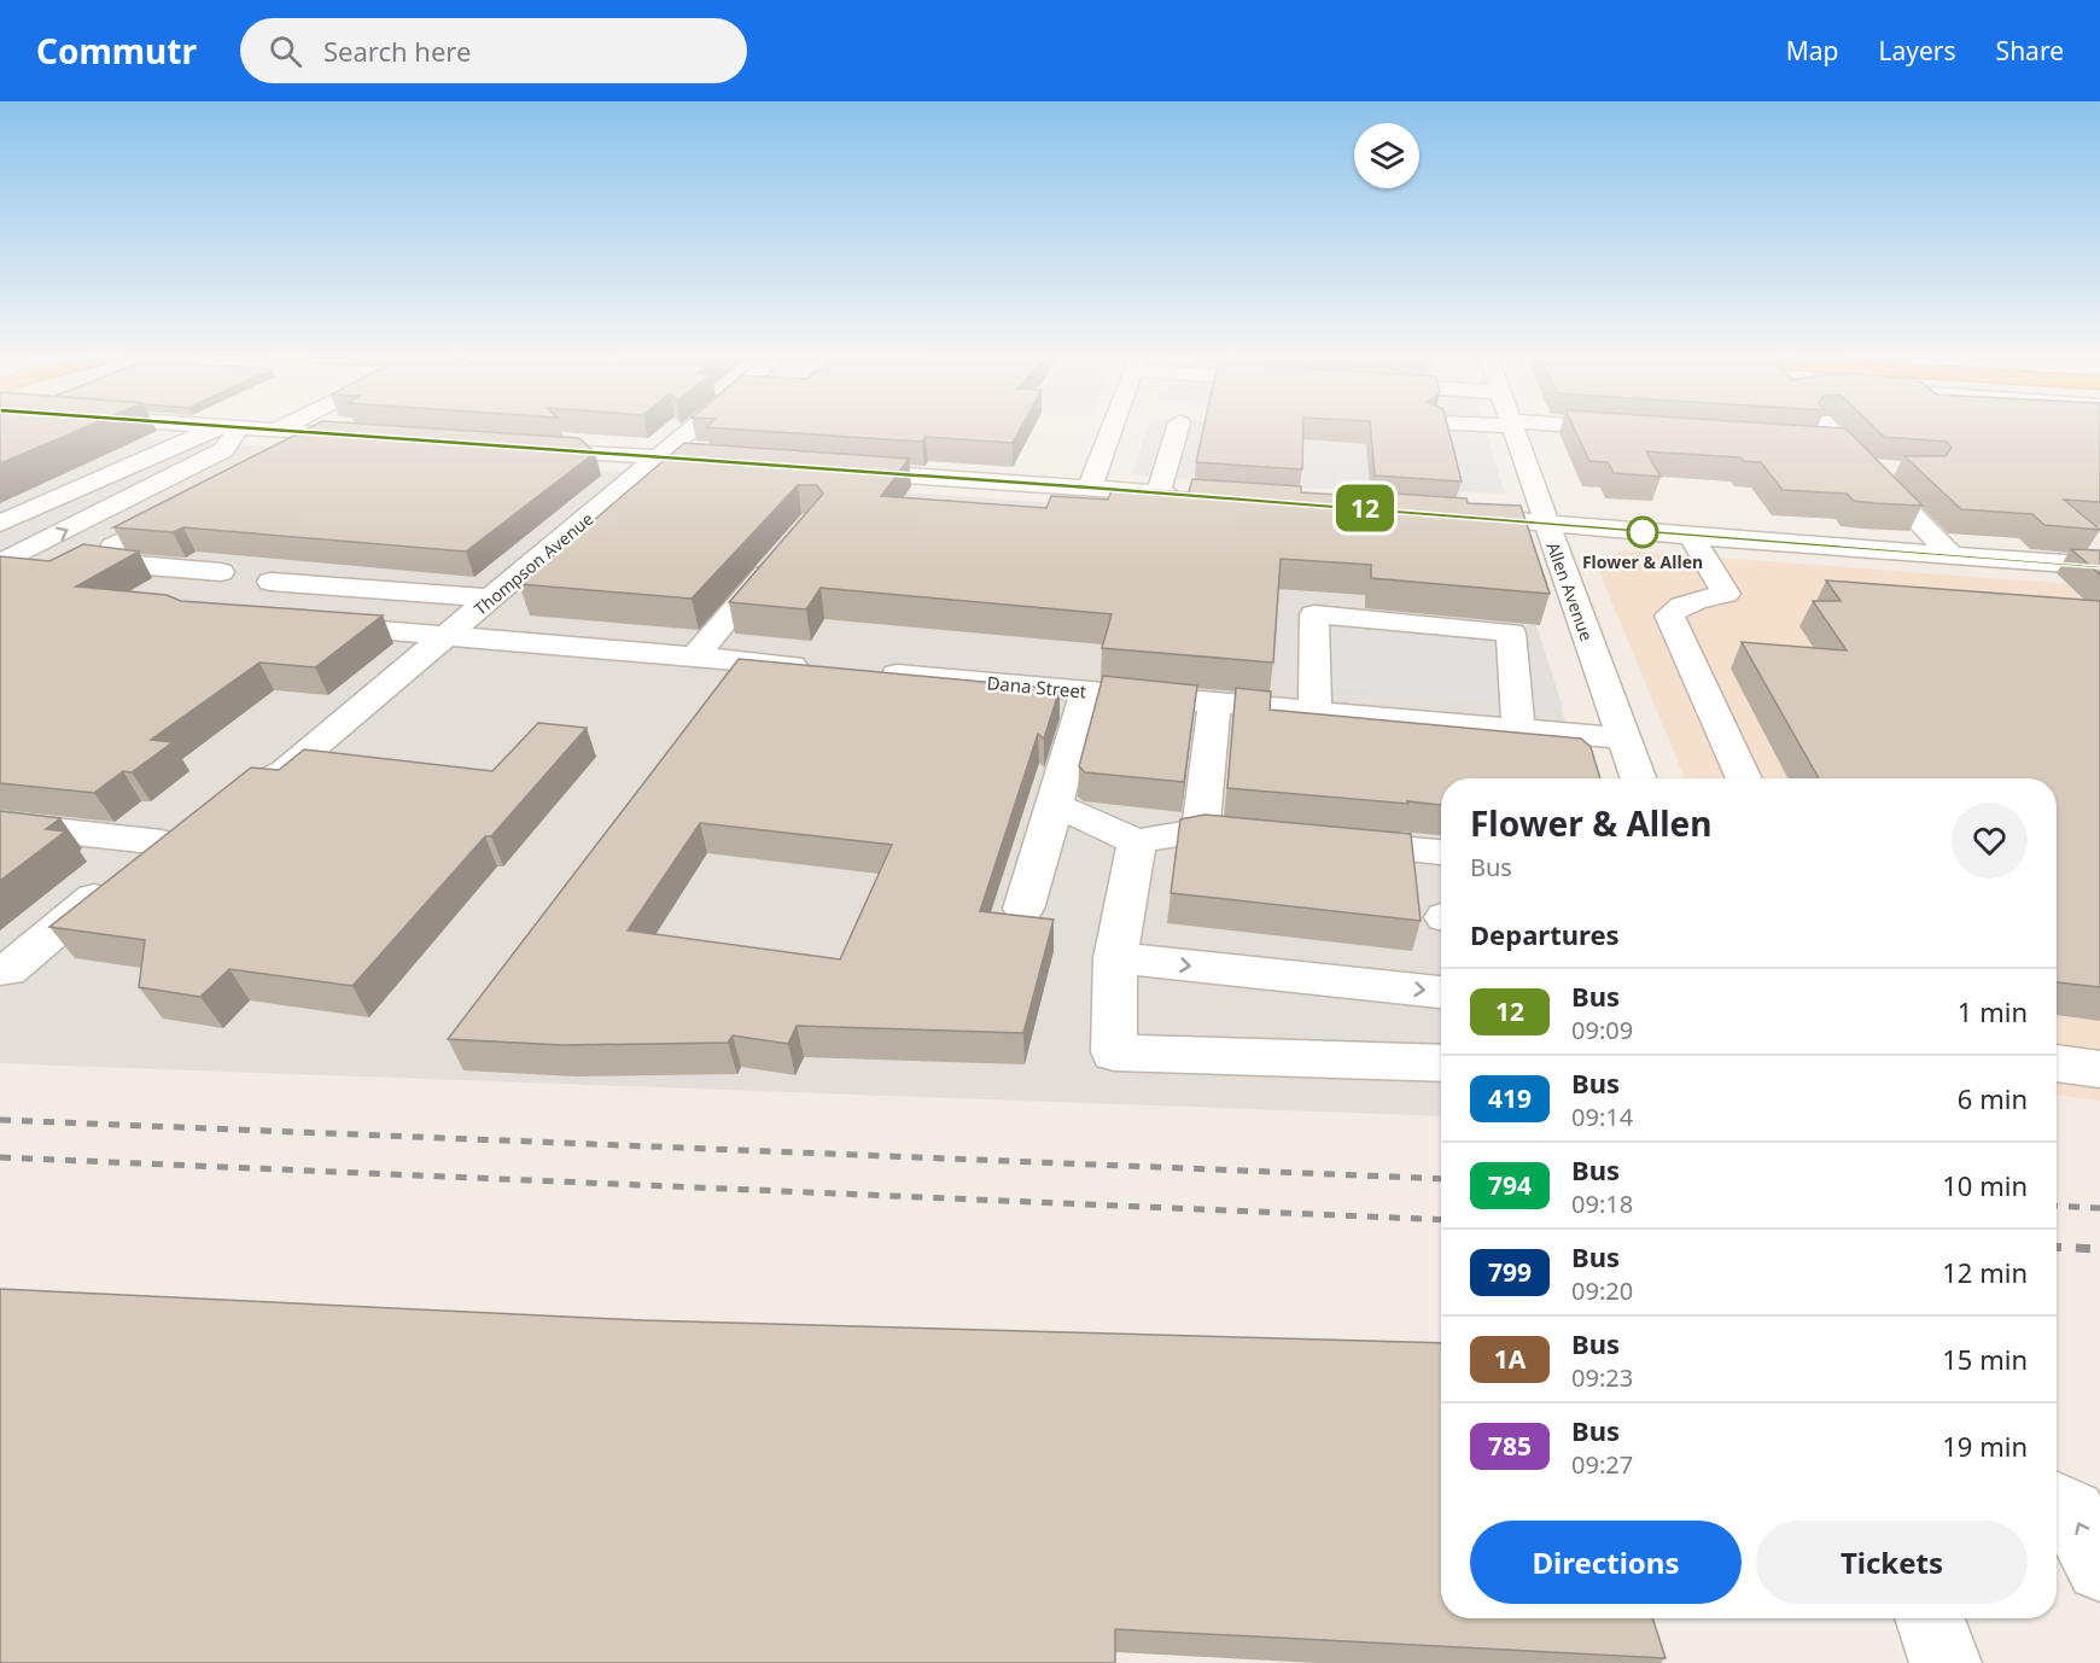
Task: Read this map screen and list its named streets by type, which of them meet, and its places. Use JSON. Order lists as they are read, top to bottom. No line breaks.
{"streets":{"street":["Thompson Avenue","Allen Avenue","Dana Street"]},"crossings":[["Allen Avenue","Dana Street"]],"places":["Flower & Allen"],"lines":["bus line 12"],"page":{"header":"Commutr","search":"Search here","nav":["Map","Layers","Share"],"on_map":"12","heading":[["Flower & Allen","Bus"],"Departures"],"list":[{"mark":"12","name":"Bus","note":"09:09","value":"1 min"},{"mark":"419","name":"Bus","note":"09:14","value":"6 min"},{"mark":"794","name":"Bus","note":"09:18","value":"10 min"},{"mark":"799","name":"Bus","note":"09:20","value":"12 min"},{"mark":"1A","name":"Bus","note":"09:23","value":"15 min"},{"mark":"785","name":"Bus","note":"09:27","value":"19 min"}],"buttons":["Directions","Tickets"]}}
